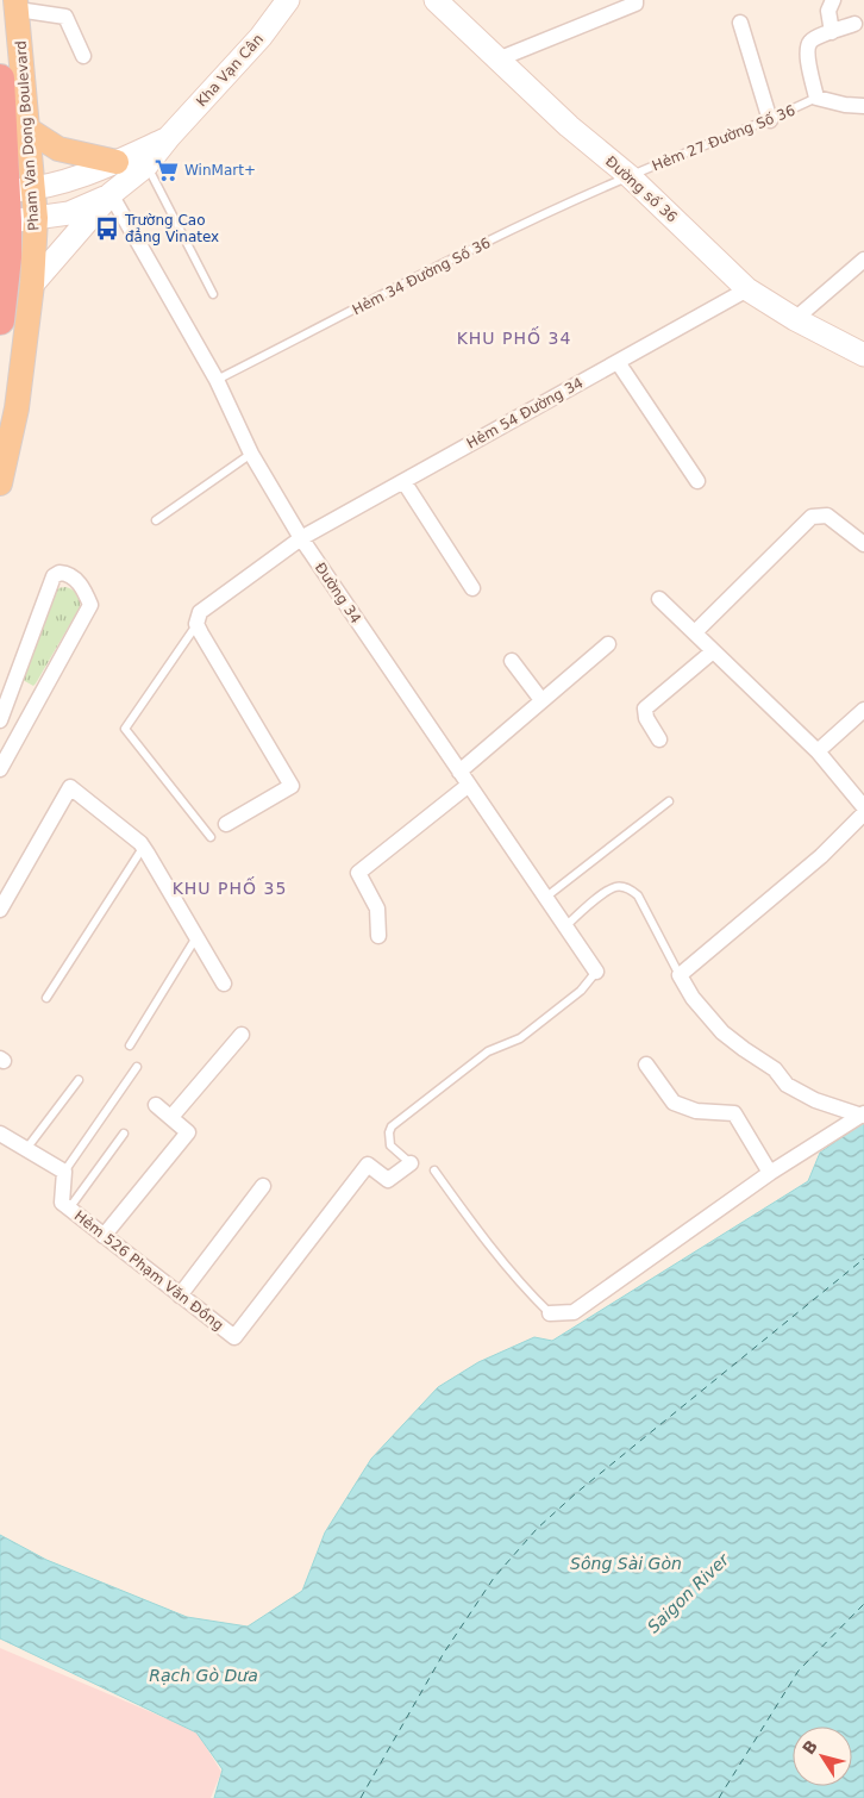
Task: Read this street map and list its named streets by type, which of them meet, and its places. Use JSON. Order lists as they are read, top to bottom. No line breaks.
{"streets":{"highway":["Pham Van Dong Boulevard"],"main road":["Kha Vạn Cân","Đường số 36"],"street":["Hẻm 54 Đường 34","Đường 34","Hẻm 526 Phạm Văn Đồng"],"lane":["Hẻm 27 Đường Số 36","Hẻm 34 Đường Số 36"]},"crossings":[["Kha Vạn Cân","Pham Van Dong Boulevard"],["Kha Vạn Cân","Đường 34"],["Hẻm 27 Đường Số 36","Đường số 36"],["Hẻm 27 Đường Số 36","Hẻm 34 Đường Số 36"],["Đường số 36","Hẻm 34 Đường Số 36"],["Đường số 36","Hẻm 54 Đường 34"],["Hẻm 34 Đường Số 36","Đường 34"],["Hẻm 54 Đường 34","Đường 34"]],"districts":["KHU PHỐ 34","KHU PHỐ 35"],"water":["Sông Sài Gòn","Saigon River","Rạch Gò Dưa"],"places":{"supermarket":["WinMart+"],"bus stop":["Trường Cao đẳng Vinatex"]},"north":"top left"}
